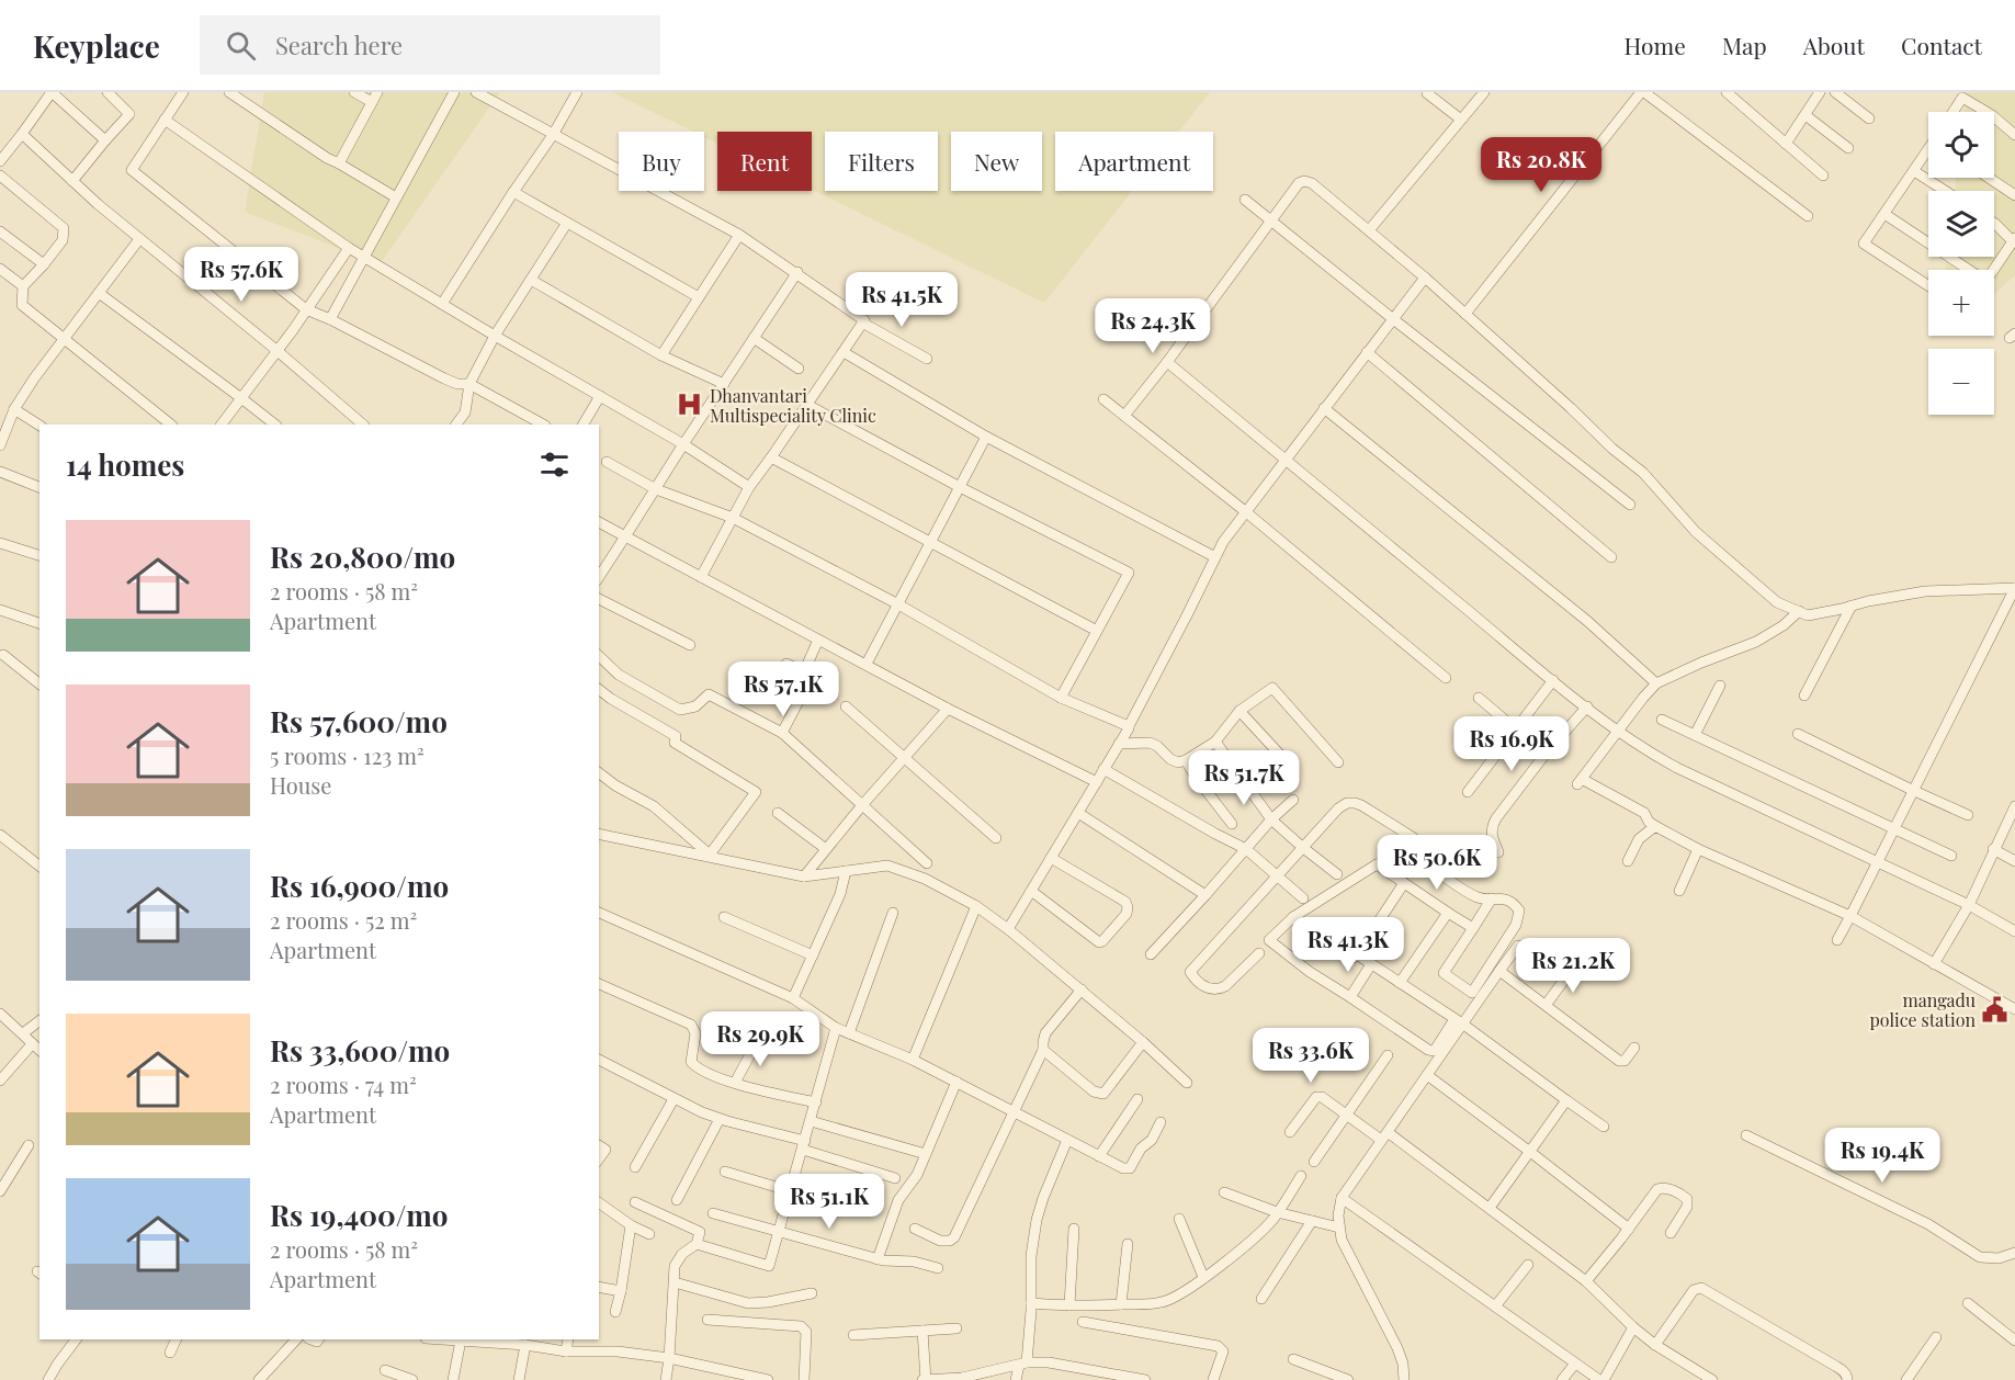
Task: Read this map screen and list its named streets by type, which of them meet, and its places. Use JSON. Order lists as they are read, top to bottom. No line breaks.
{"places":{"hospital":["Dhanvantari Multispeciality Clinic"],"public building":["mangadu police station"]},"page":{"header":"Keyplace","search":"Search here","nav":["Home","Map","About","Contact"],"map_buttons":["+","−"],"chip":["Buy","Rent","Filters","New","Apartment"],"price":["Rs 20.8K","Rs 57.6K","Rs 41.5K","Rs 24.3K","Rs 57.1K","Rs 16.9K","Rs 51.7K","Rs 50.6K","Rs 41.3K","Rs 21.2K","Rs 29.9K","Rs 33.6K","Rs 19.4K","Rs 51.1K"],"heading":"14 homes","list":[{"name":"Rs 20,800/mo","note":"2 rooms · 58 m² · Apartment"},{"name":"Rs 57,600/mo","note":"5 rooms · 123 m² · House"},{"name":"Rs 16,900/mo","note":"2 rooms · 52 m² · Apartment"},{"name":"Rs 33,600/mo","note":"2 rooms · 74 m² · Apartment"},{"name":"Rs 19,400/mo","note":"2 rooms · 58 m² · Apartment"}]}}
